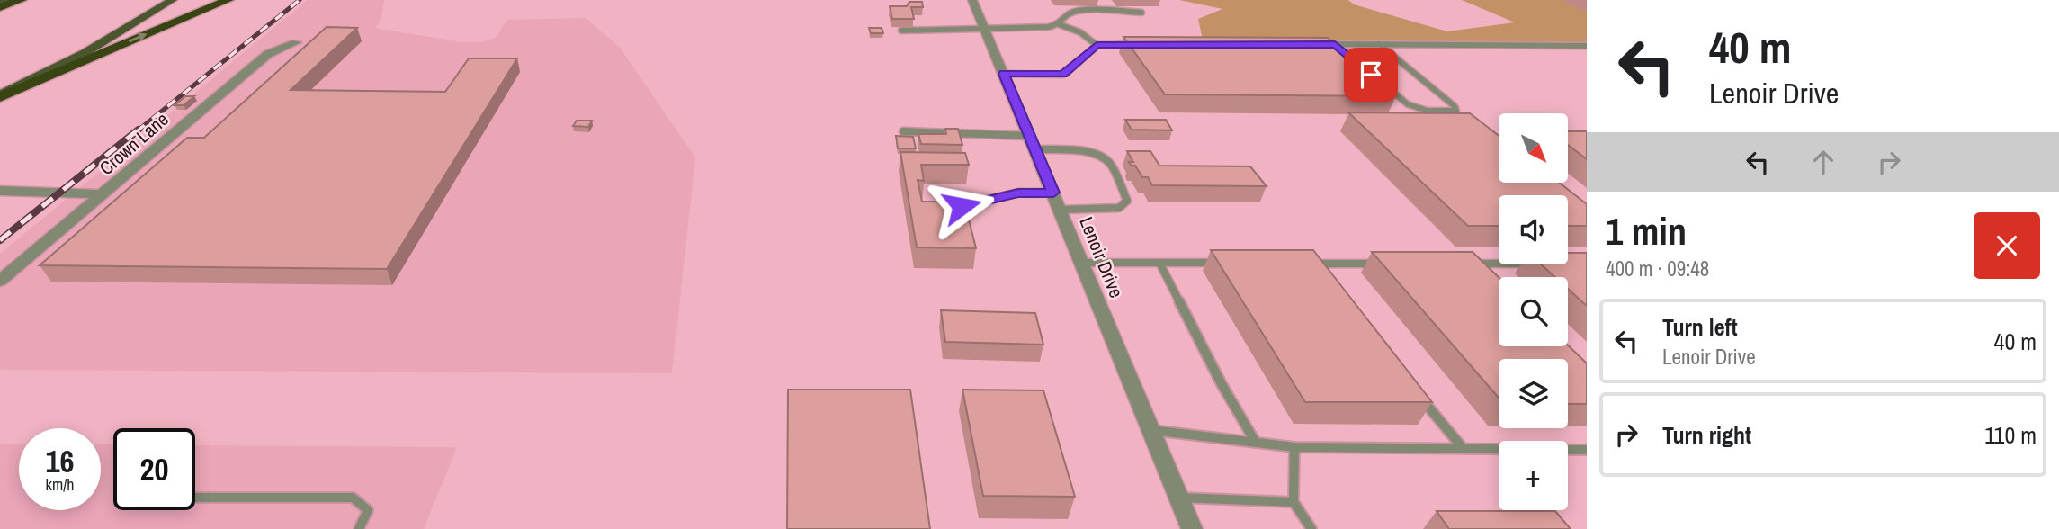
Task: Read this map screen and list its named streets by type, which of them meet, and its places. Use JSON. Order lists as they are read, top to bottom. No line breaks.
{"streets":{"street":["Crown Lane","Lenoir Drive"]},"north":"bottom right","page":{"turn":["40 m","Lenoir Drive"],"map_buttons":"+","heading":["1 min","400 m · 09:48"],"list":[{"name":"Turn left","note":"Lenoir Drive","value":"40 m"},{"name":"Turn right","value":"110 m"}],"speed":"16 km/h","limit":"20"}}
